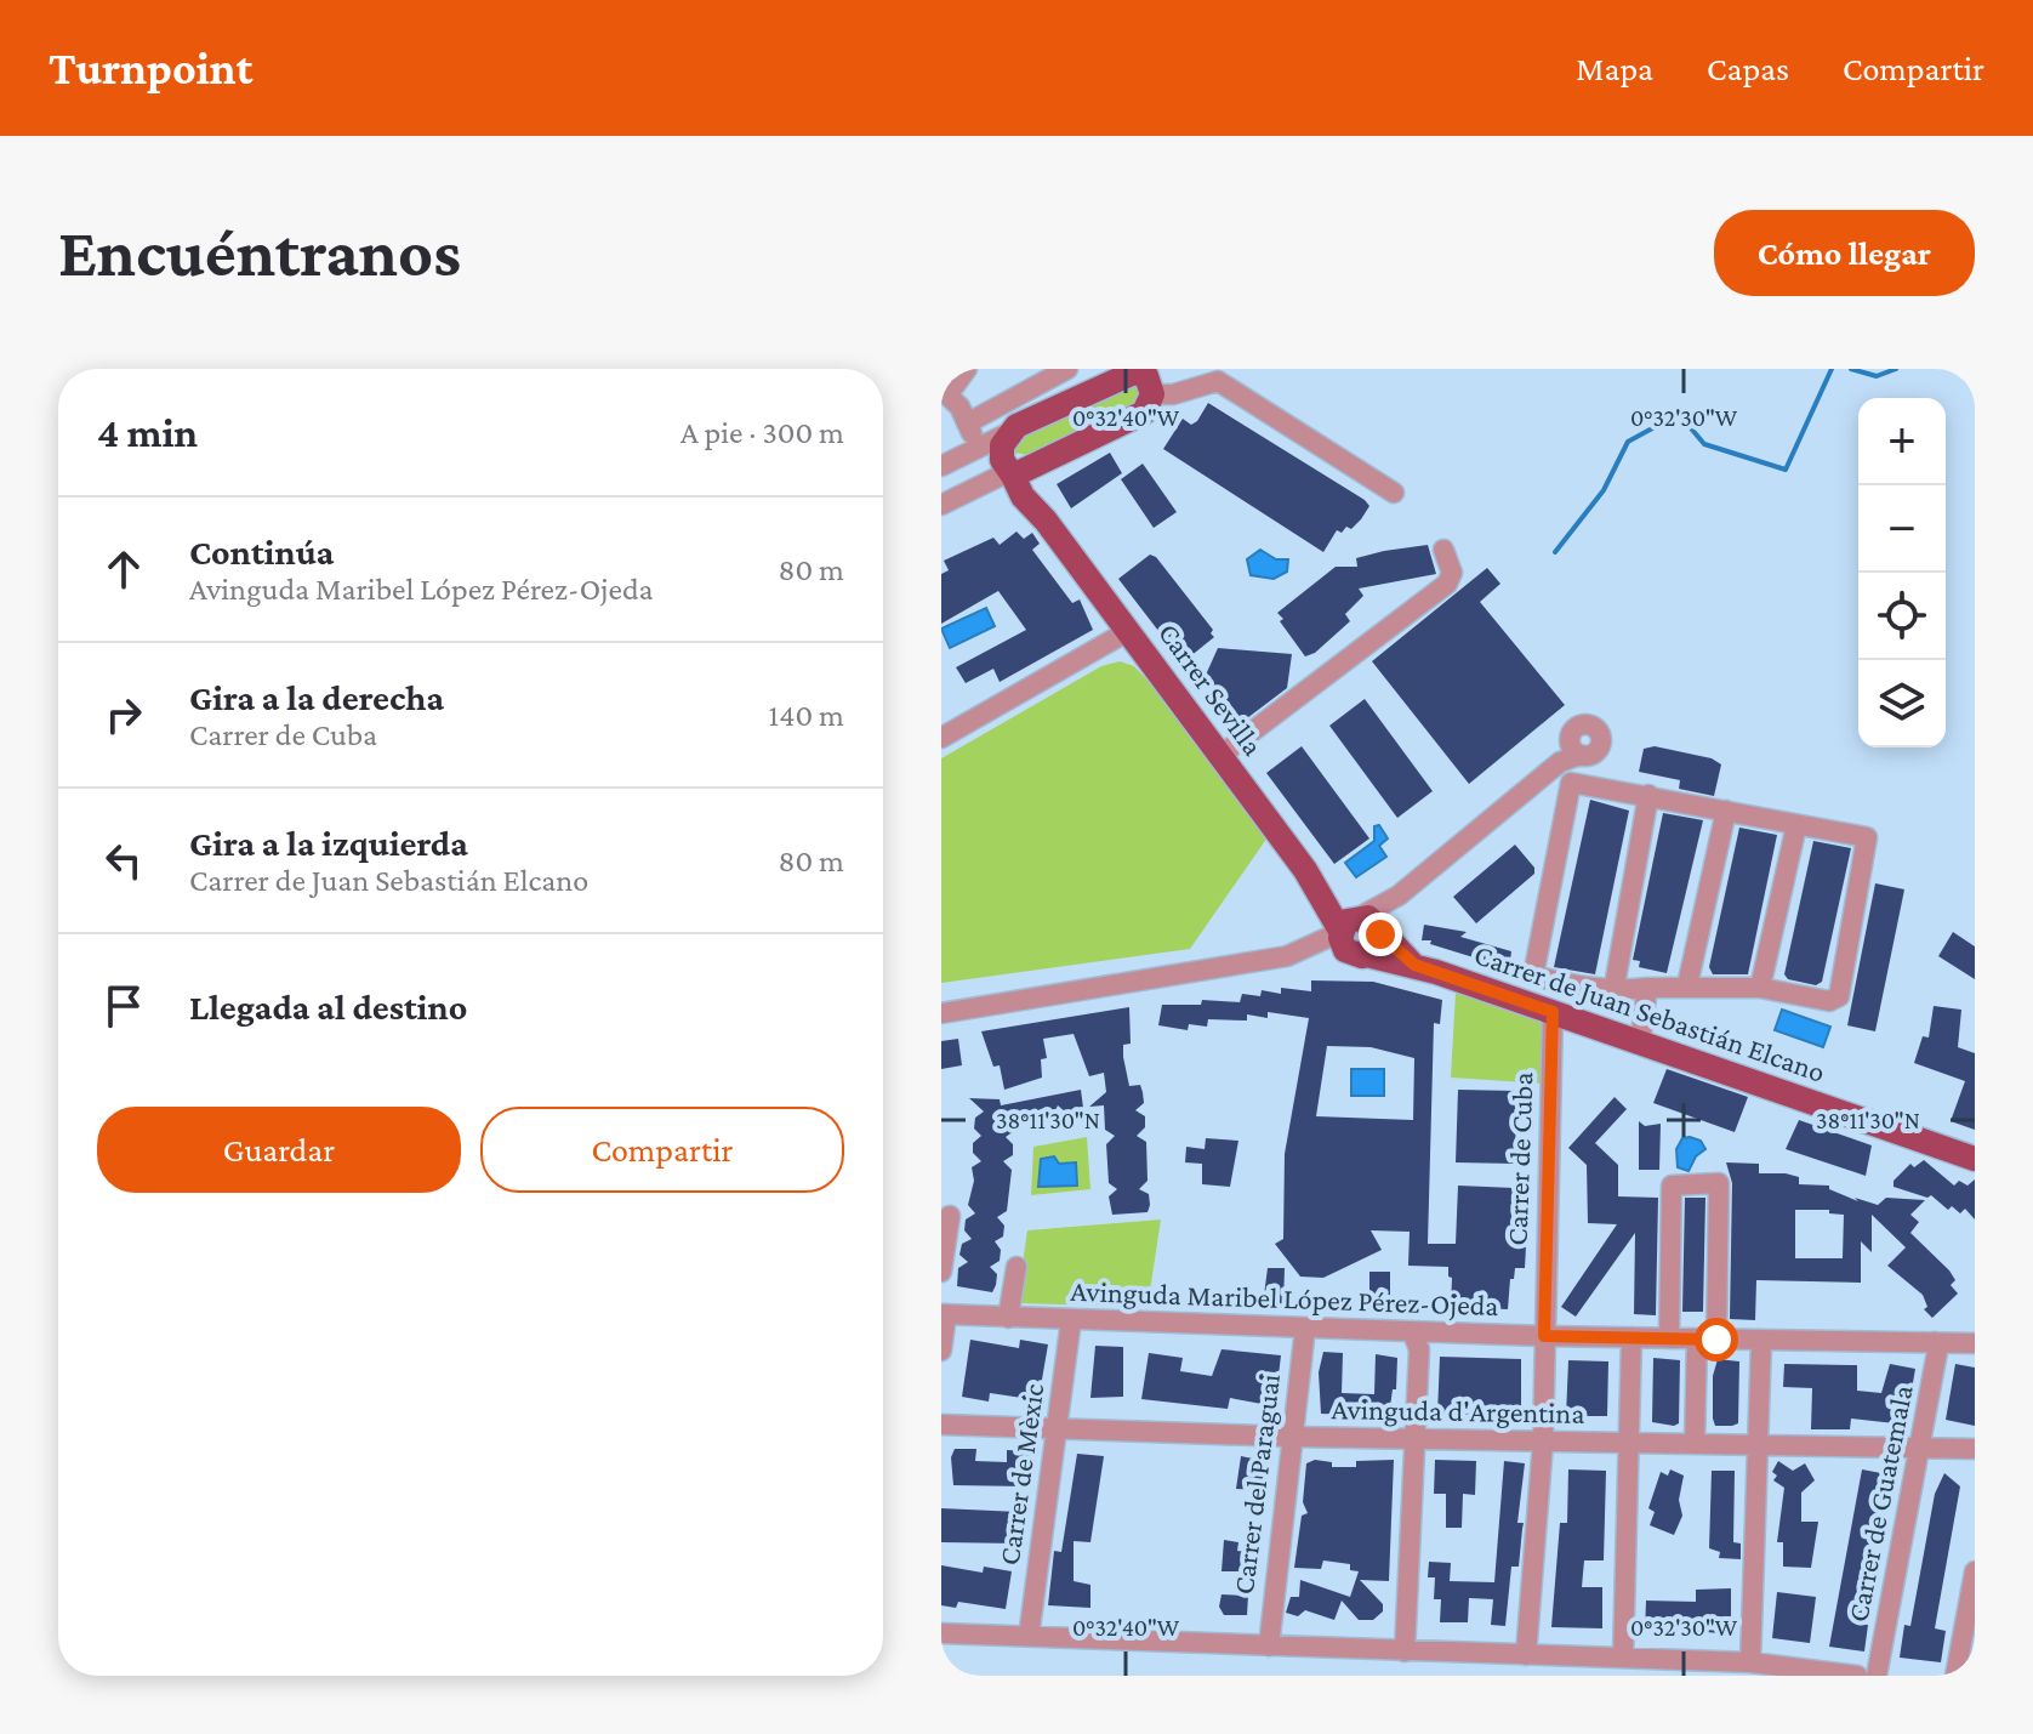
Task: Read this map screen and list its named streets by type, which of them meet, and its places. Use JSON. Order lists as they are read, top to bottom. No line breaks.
{"streets":{"main road":["Carrer Sevilla","Carrer de Juan Sebastián Elcano"],"street":["Carrer de Cuba","Avinguda Maribel López Pérez-Ojeda","Avinguda d'Argentina","Carrer de Mèxic","Carrer del Paraguai","Carrer de Guatemala"]},"crossings":[["Carrer Sevilla","Carrer de Juan Sebastián Elcano"],["Carrer de Juan Sebastián Elcano","Carrer de Cuba"],["Carrer de Cuba","Avinguda Maribel López Pérez-Ojeda"],["Carrer de Cuba","Avinguda d'Argentina"],["Avinguda Maribel López Pérez-Ojeda","Carrer de Mèxic"],["Avinguda Maribel López Pérez-Ojeda","Carrer del Paraguai"],["Avinguda Maribel López Pérez-Ojeda","Carrer de Guatemala"],["Avinguda d'Argentina","Carrer de Mèxic"],["Avinguda d'Argentina","Carrer del Paraguai"],["Avinguda d'Argentina","Carrer de Guatemala"]],"page":{"header":"Turnpoint","nav":["Mapa","Capas","Compartir"],"buttons":["Cómo llegar",["Guardar","Compartir"]],"title":"Encuéntranos","heading":["4 min","A pie · 300 m"],"map_buttons":["+","−"],"list":[["Continúa","Avinguda Maribel López Pérez-Ojeda","80 m"],["Gira a la derecha","Carrer de Cuba","140 m"],["Gira a la izquierda","Carrer de Juan Sebastián Elcano","80 m"],"Llegada al destino"]},"coordinates":["0°32'40\"W","0°32'30\"W","38°11'30\"N"]}
